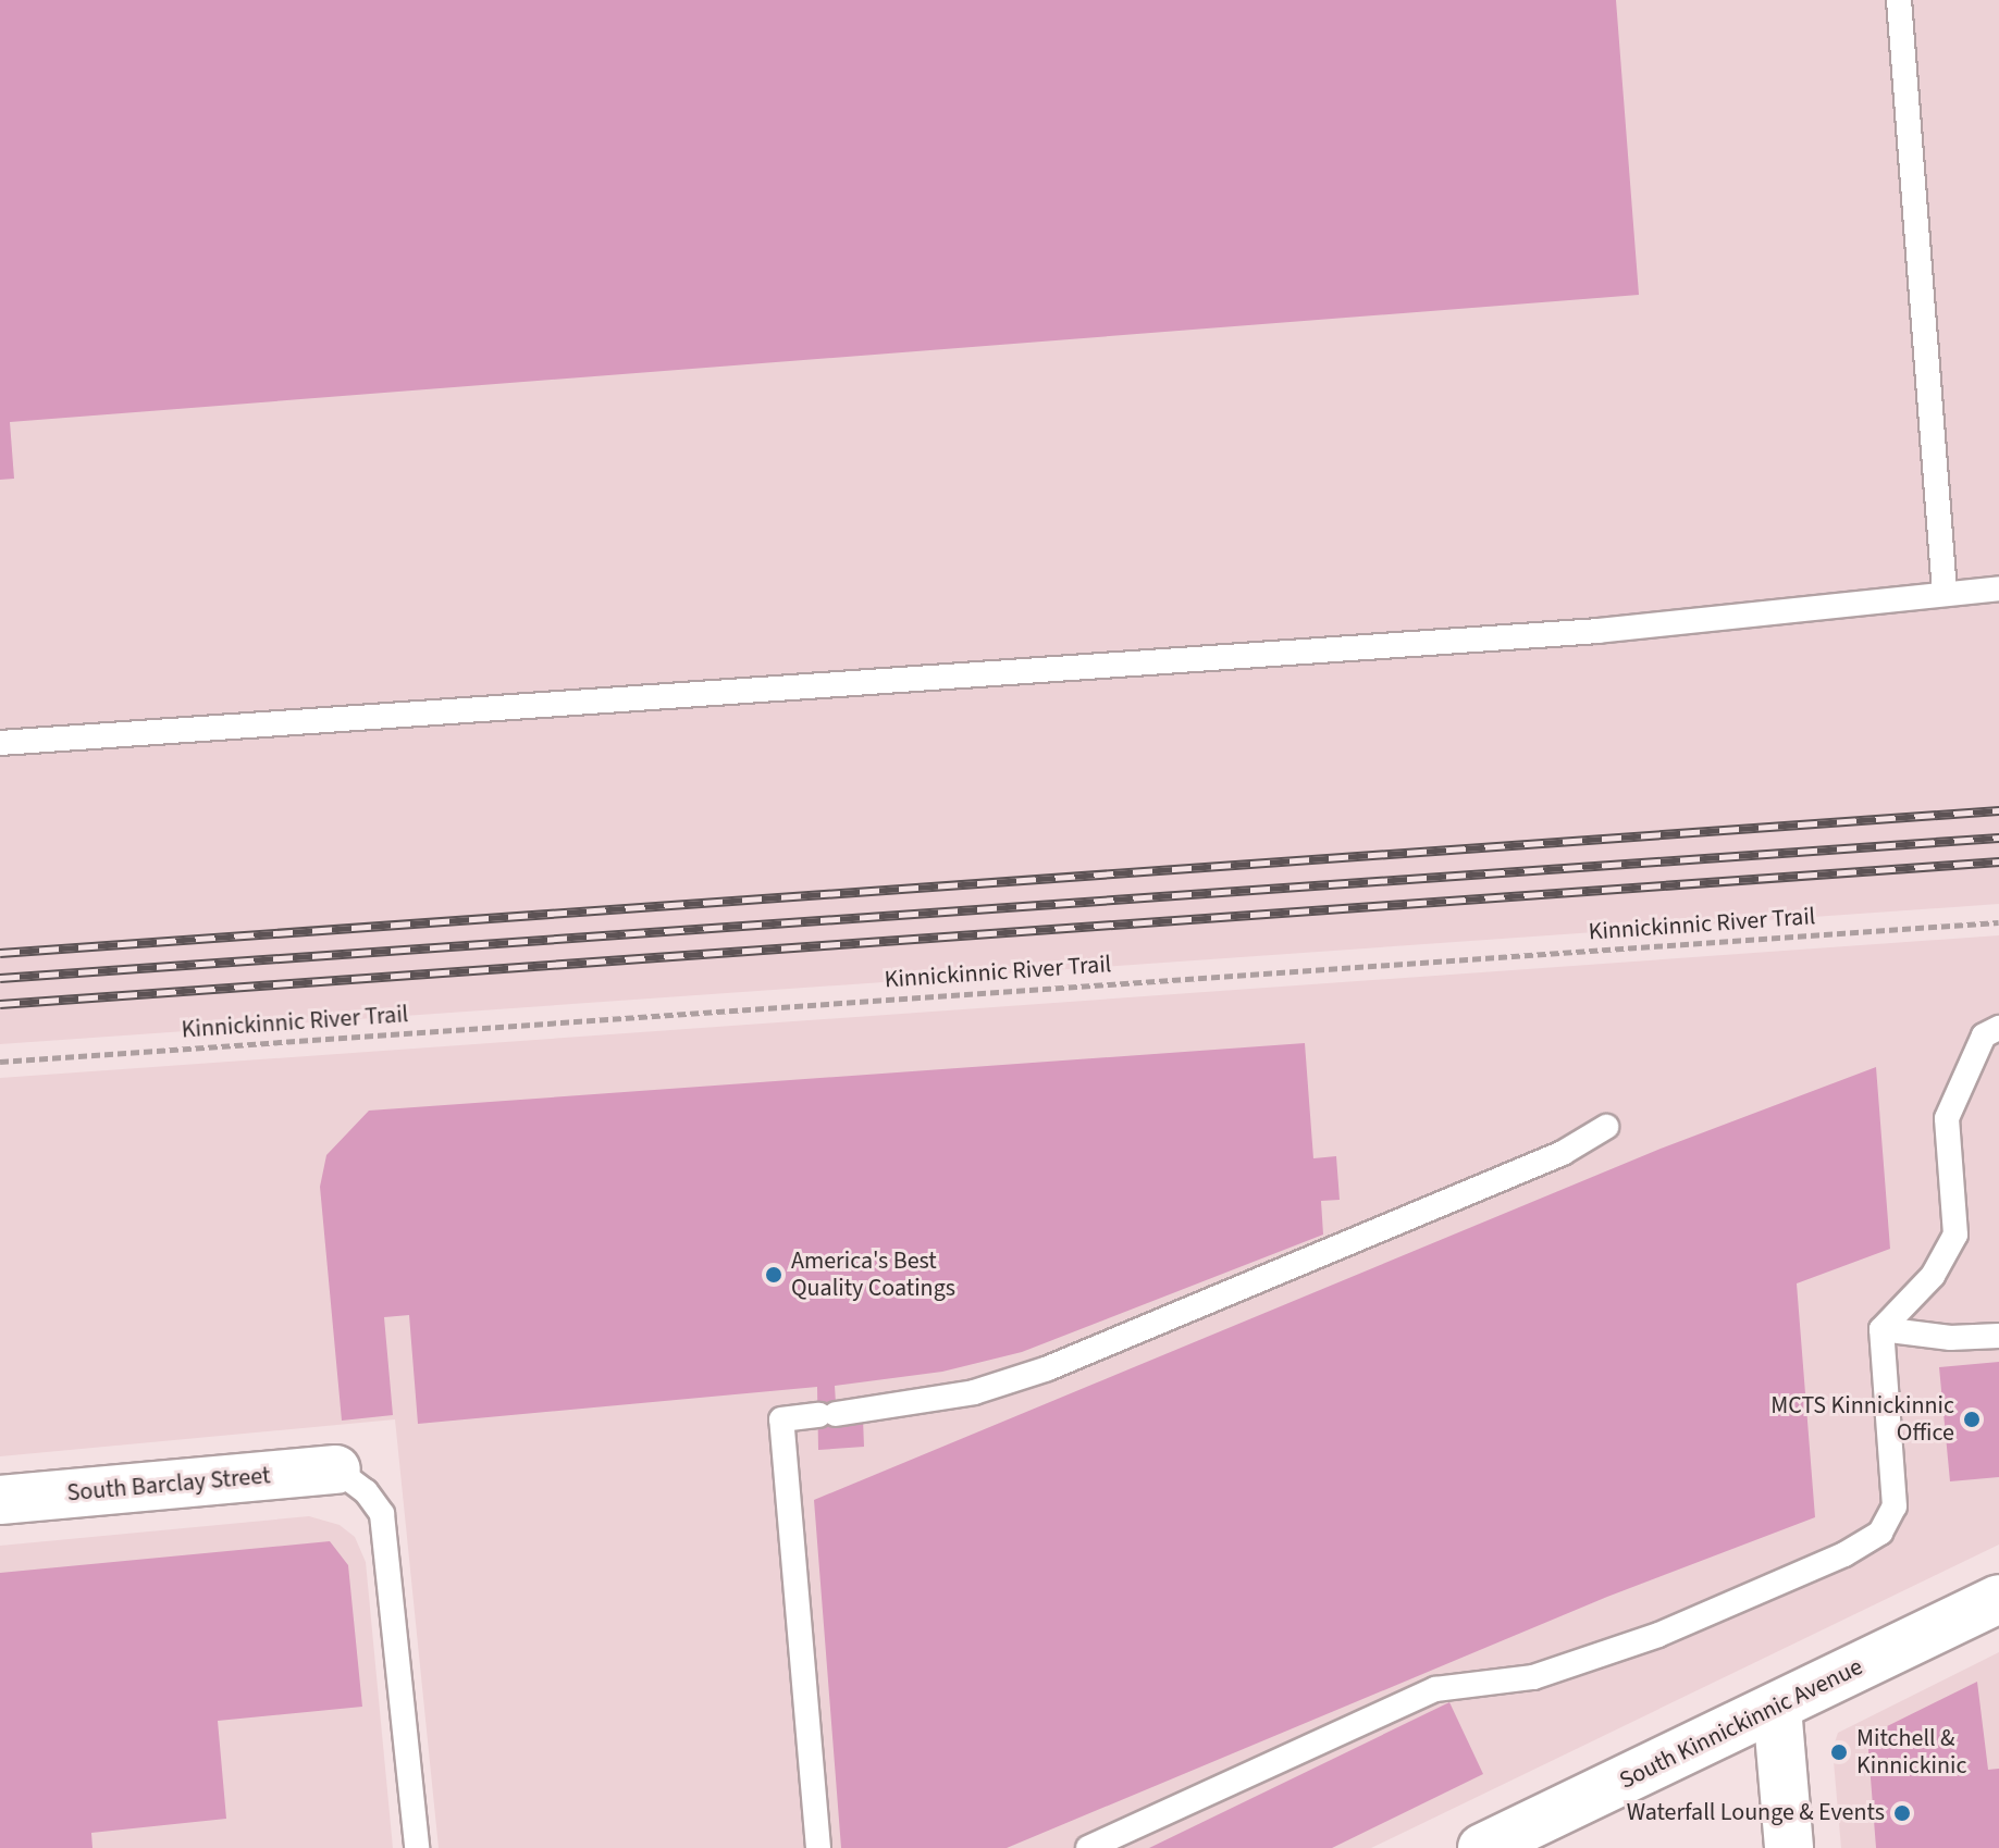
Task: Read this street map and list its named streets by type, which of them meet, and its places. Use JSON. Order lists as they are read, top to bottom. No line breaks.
{"streets":{"main road":["South Barclay Street","South Kinnickinnic Avenue"],"path":["Kinnickinnic River Trail"]},"places":["America's Best Quality Coatings","MCTS Kinnickinnic Office","Mitchell & Kinnickinic","Waterfall Lounge & Events"]}
